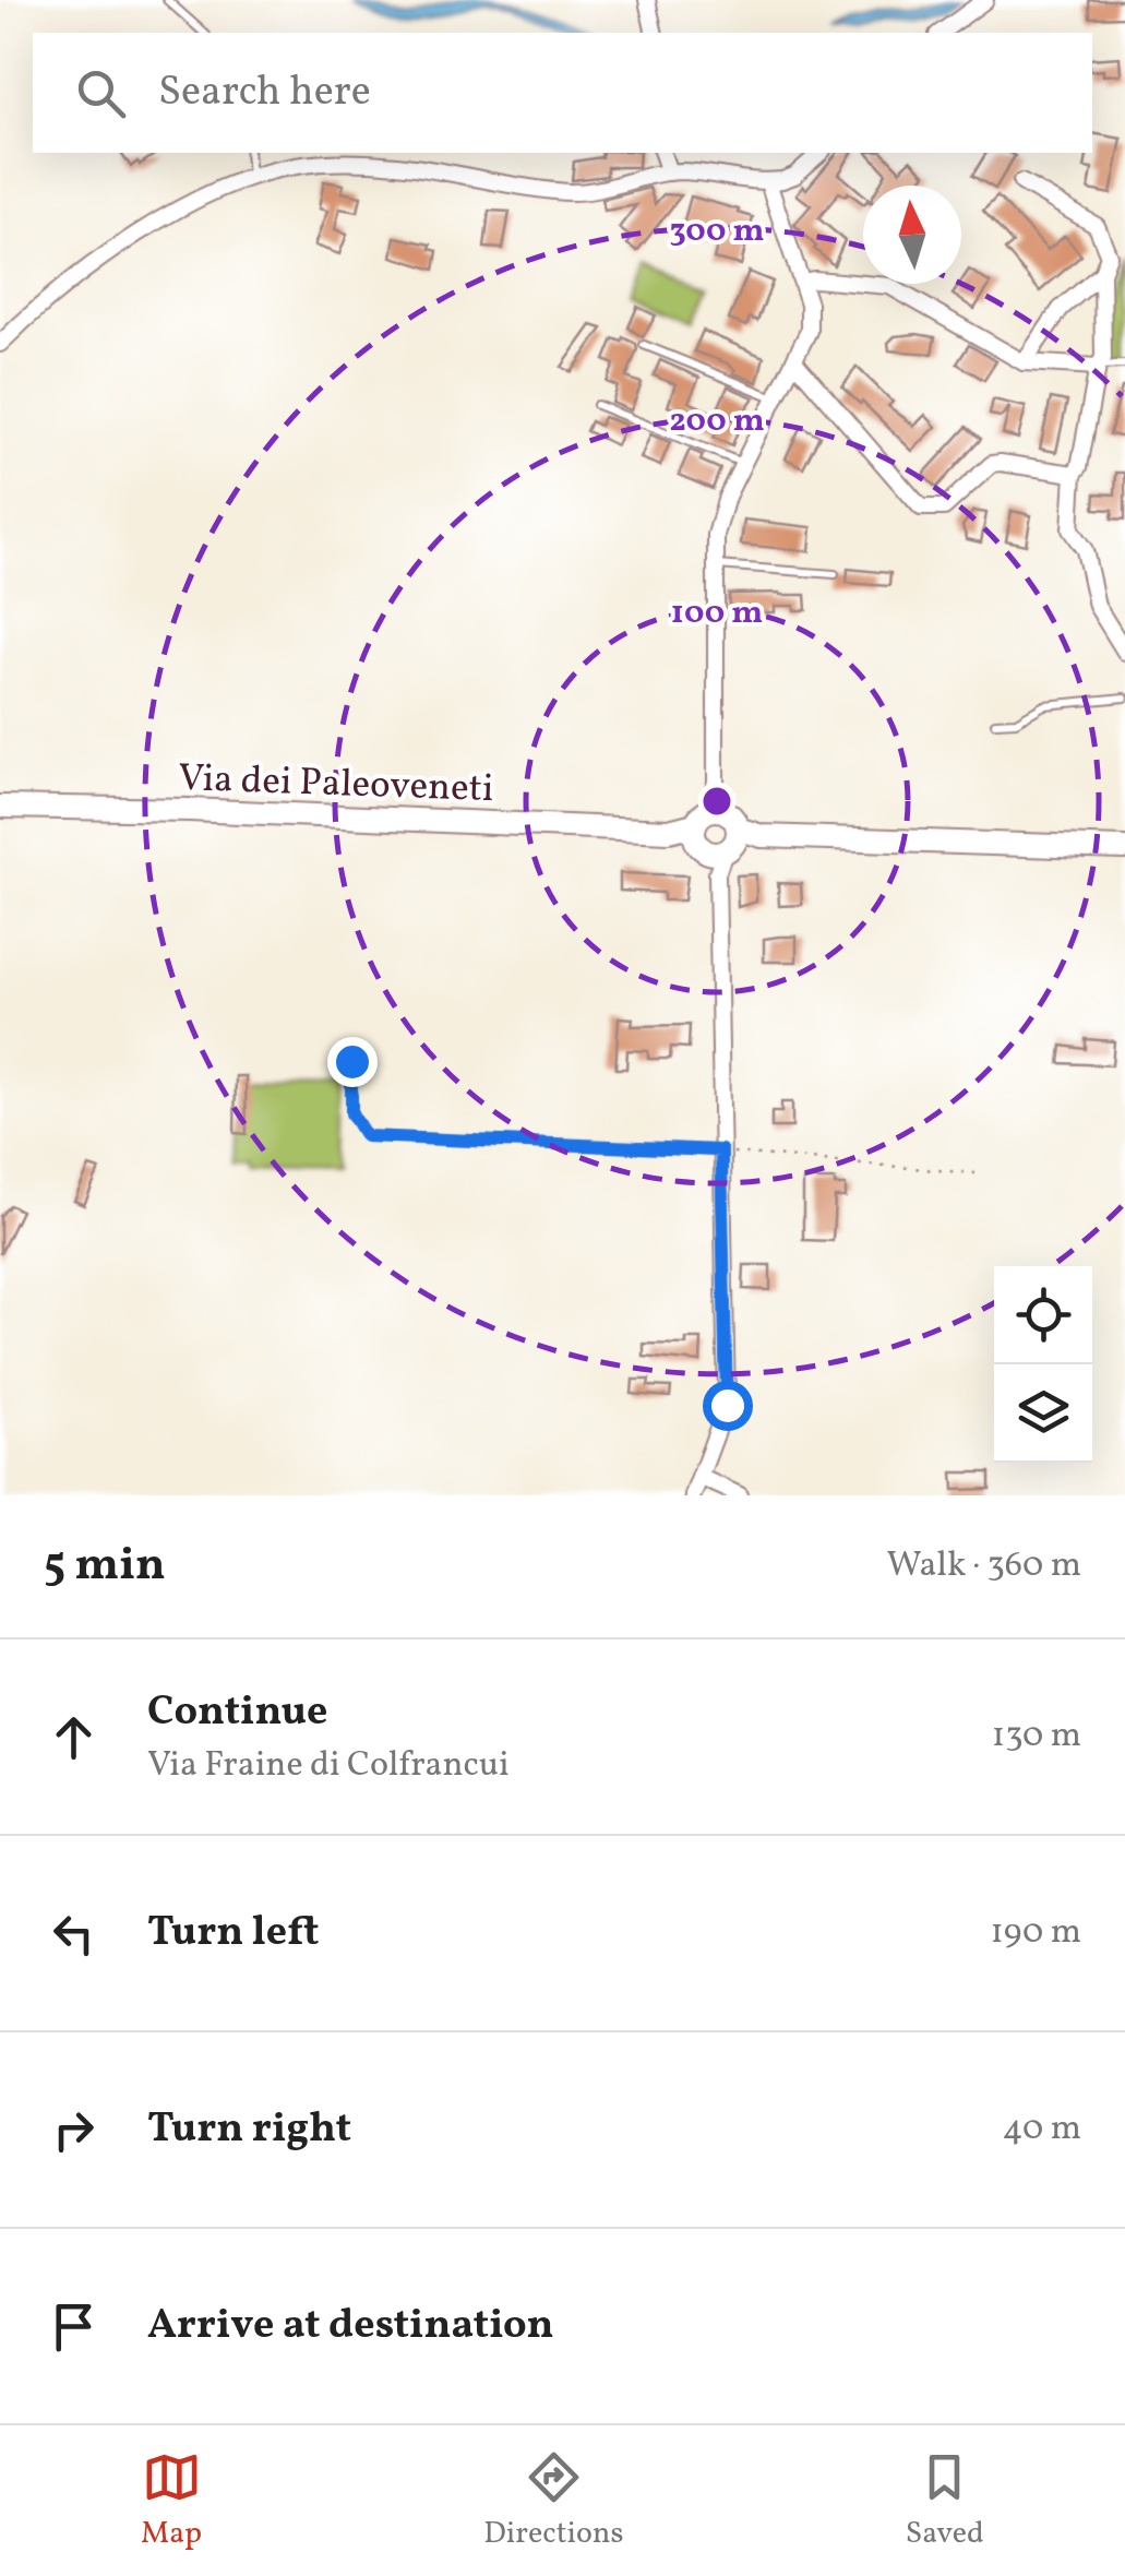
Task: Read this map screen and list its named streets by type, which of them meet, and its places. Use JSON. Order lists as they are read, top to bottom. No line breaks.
{"streets":{"main road":["Via dei Paleoveneti"]},"north":"top","page":{"search":"Search here","heading":["5 min","Walk · 360 m"],"list":[["Continue","Via Fraine di Colfrancui","130 m"],["Turn left","190 m"],["Turn right","40 m"],"Arrive at destination"],"nav":["Map","Directions","Saved"]},"rings":["300 m","200 m","100 m"]}
